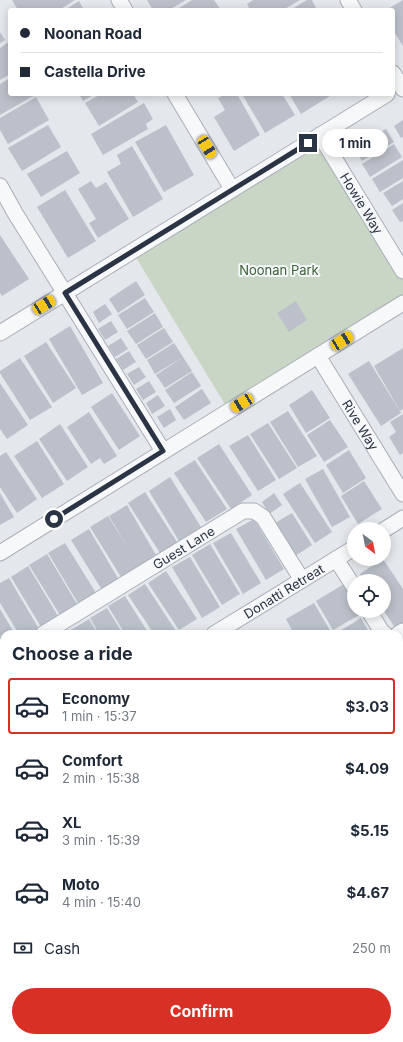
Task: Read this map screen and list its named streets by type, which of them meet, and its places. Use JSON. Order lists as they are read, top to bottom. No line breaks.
{"streets":{"street":["Howie Way","Rive Way","Guest Lane","Donatti Retreat"]},"crossings":[["Guest Lane","Donatti Retreat"]],"parks":["Noonan Park"],"north":"bottom right","page":{"banner":["Noonan Road","Castella Drive"],"bubble":"1 min","heading":"Choose a ride","list":[{"name":"Economy","note":"1 min · 15:37","value":"$3.03"},{"name":"Comfort","note":"2 min · 15:38","value":"$4.09"},{"name":"XL","note":"3 min · 15:39","value":"$5.15"},{"name":"Moto","note":"4 min · 15:40","value":"$4.67"}],"pay":["Cash","250 m"],"buttons":"Confirm"}}
